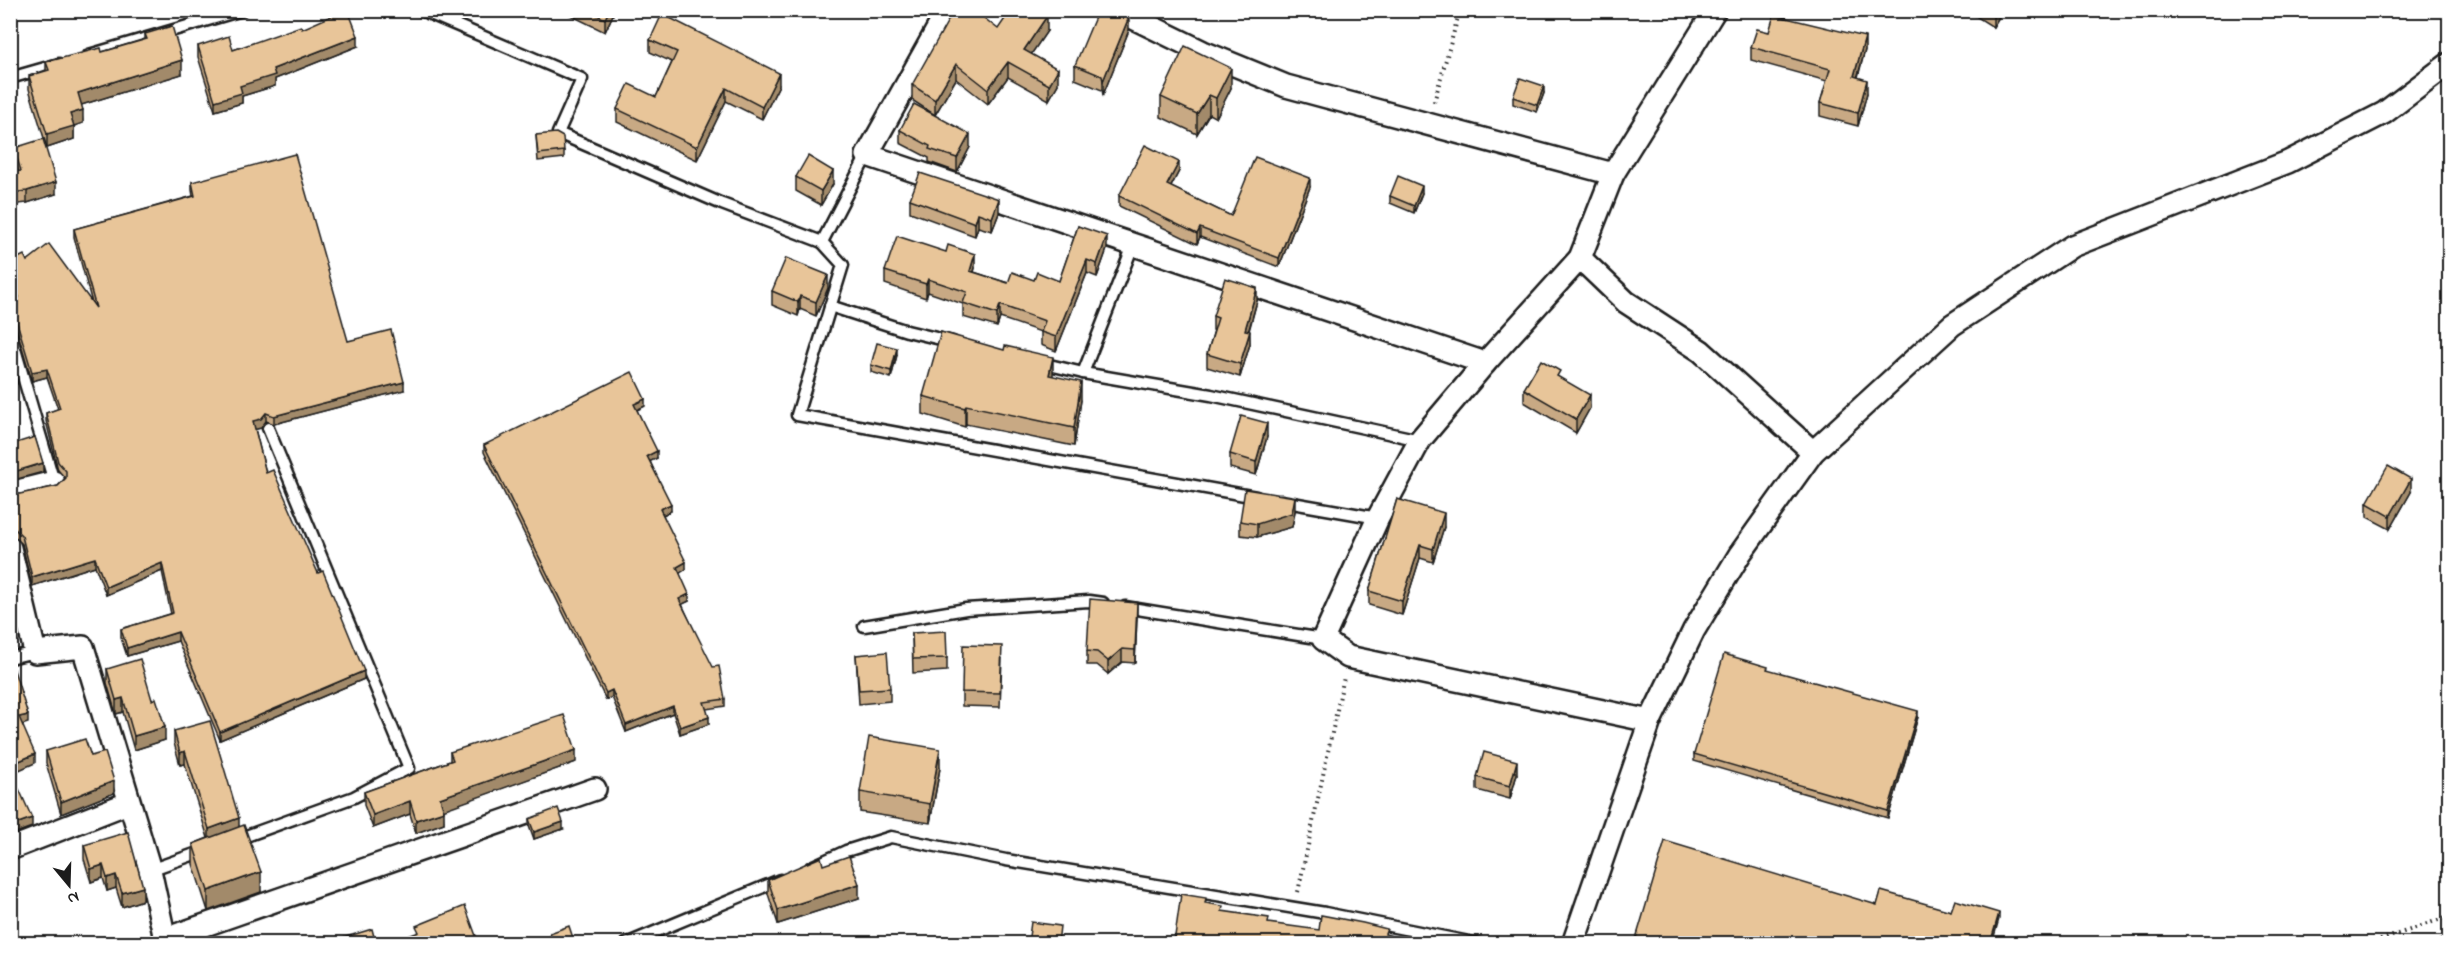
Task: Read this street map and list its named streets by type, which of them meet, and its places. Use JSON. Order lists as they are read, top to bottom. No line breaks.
{"north":"bottom"}
